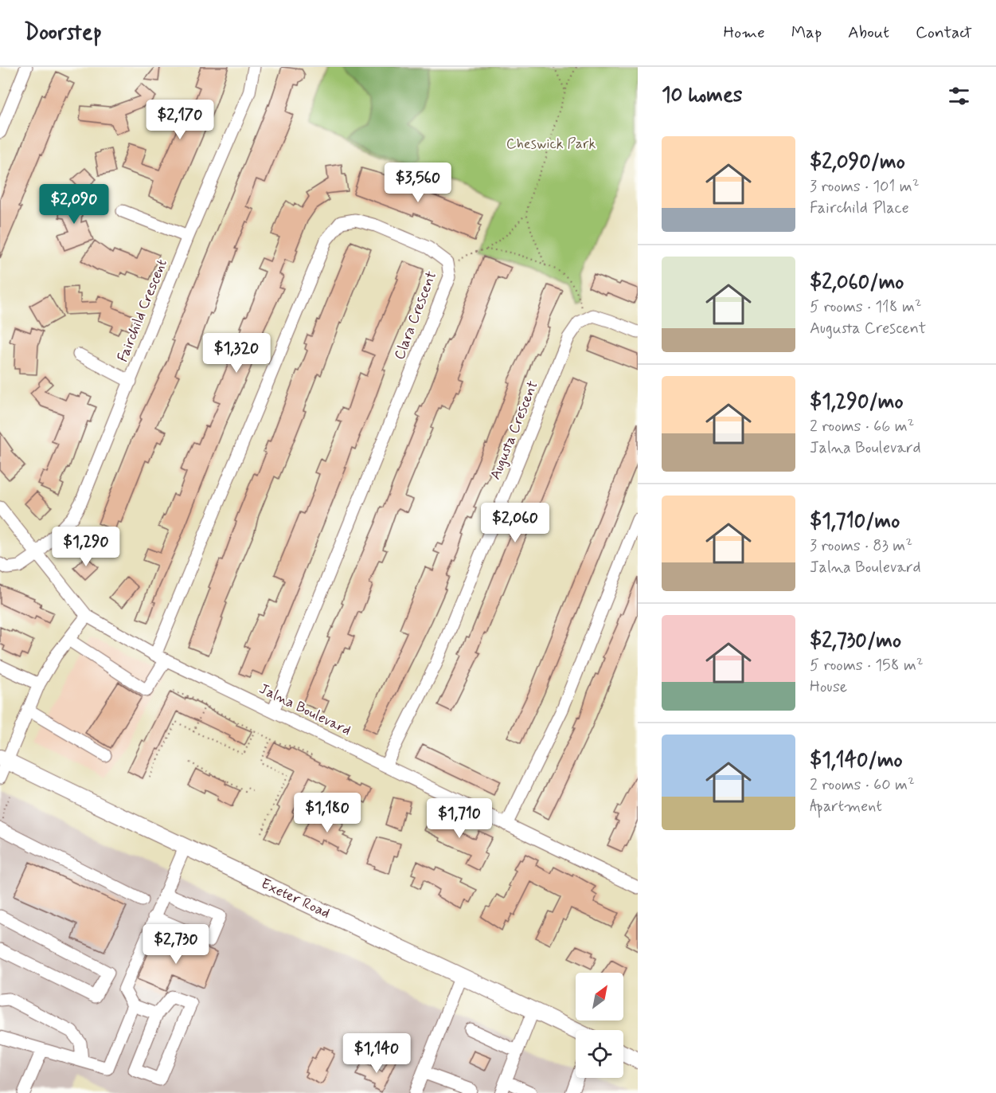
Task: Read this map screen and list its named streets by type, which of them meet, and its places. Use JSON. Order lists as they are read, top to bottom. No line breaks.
{"streets":{"main road":["Exeter Road"],"street":["Fairchild Crescent","Clara Crescent","Augusta Crescent","Jalna Boulevard"]},"crossings":[["Fairchild Crescent","Jalna Boulevard"],["Clara Crescent","Jalna Boulevard"],["Augusta Crescent","Jalna Boulevard"]],"parks":["Cheswick Park"],"north":"top right","page":{"header":"Doorstep","nav":["Home","Map","About","Contact"],"heading":"10 homes","price":["$2,170","$3,560","$2,090","$1,320","$2,060","$1,290","$1,180","$1,710","$2,730","$1,140"],"list":[{"name":"$2,090/mo","note":"3 rooms · 101 m² · Fairchild Place"},{"name":"$2,060/mo","note":"5 rooms · 118 m² · Augusta Crescent"},{"name":"$1,290/mo","note":"2 rooms · 66 m² · Jalna Boulevard"},{"name":"$1,710/mo","note":"3 rooms · 83 m² · Jalna Boulevard"},{"name":"$2,730/mo","note":"5 rooms · 158 m² · House"},{"name":"$1,140/mo","note":"2 rooms · 60 m² · Apartment"}]}}
